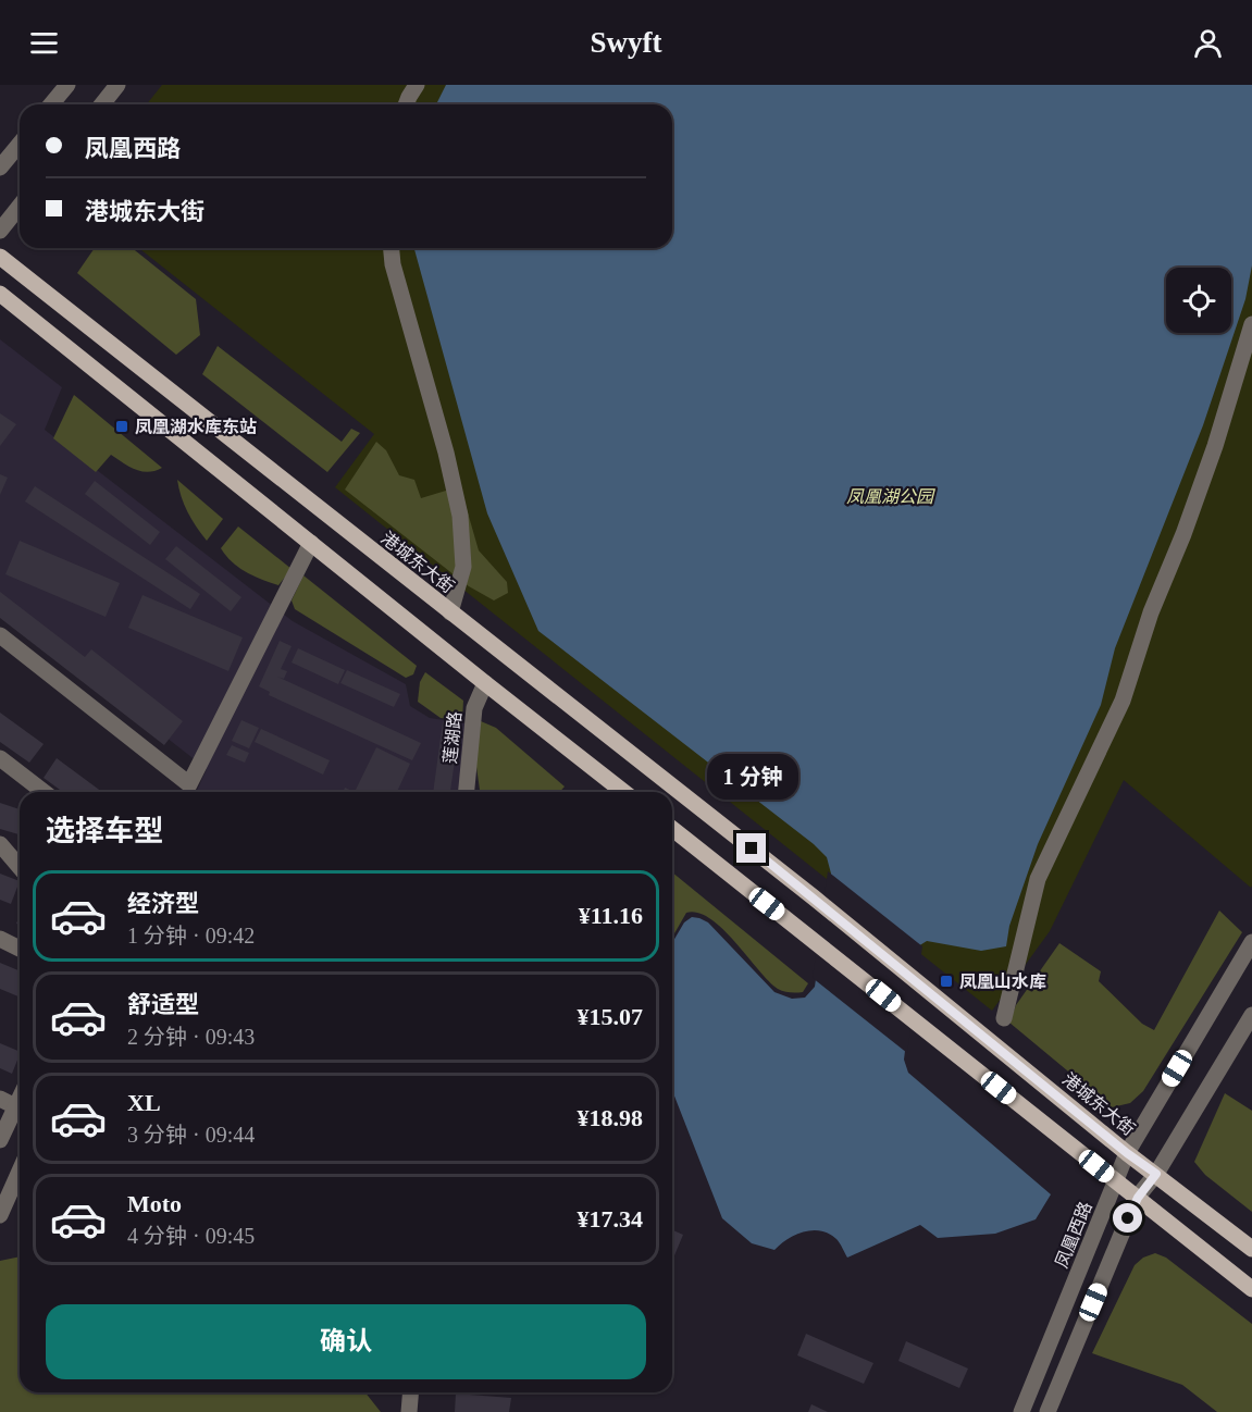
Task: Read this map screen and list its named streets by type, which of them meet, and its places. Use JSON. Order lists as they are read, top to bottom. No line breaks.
{"streets":{"main road":["港城东大街"],"street":["莲湖路","凤凰西路"]},"crossings":[["港城东大街","凤凰西路"]],"parks":["凤凰湖公园"],"places":{"transit":["凤凰湖水库东站","凤凰山水库"]},"page":{"header":"Swyft","banner":["凤凰西路","港城东大街"],"bubble":"1 分钟","heading":"选择车型","list":[{"name":"经济型","note":"1 分钟 · 09:42","value":"¥11.16"},{"name":"舒适型","note":"2 分钟 · 09:43","value":"¥15.07"},{"name":"XL","note":"3 分钟 · 09:44","value":"¥18.98"},{"name":"Moto","note":"4 分钟 · 09:45","value":"¥17.34"}],"buttons":"确认"}}
